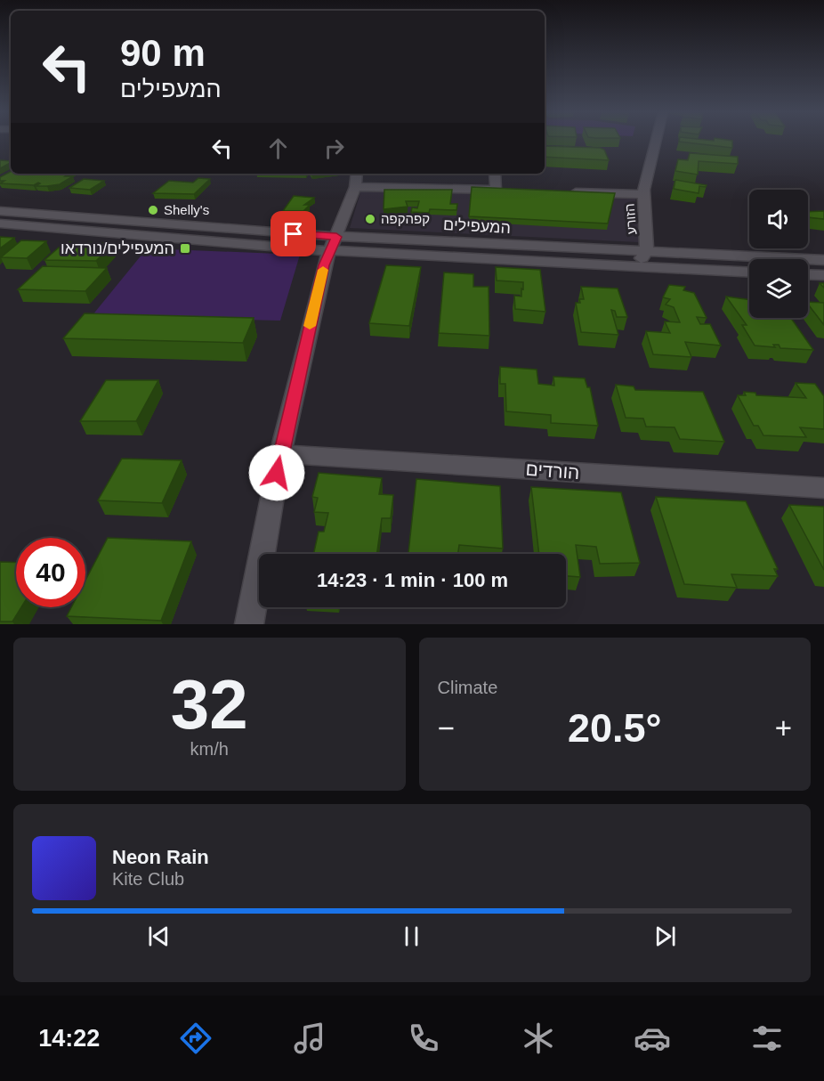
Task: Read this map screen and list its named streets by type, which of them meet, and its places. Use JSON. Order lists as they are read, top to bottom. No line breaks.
{"streets":{"street":["הזורע","המעפילים","הורדים"]},"crossings":[["הזורע","המעפילים"]],"places":{"other":["Shelly's","קפהקפה"],"transit":["המעפילים/נורדאו"]},"page":{"turn":["90 m","המעפילים"],"limit":"40","trip":"14:23 · 1 min · 100 m","tile":[["32","km/h"],"Climate"],"heat":["−","20.5°","+"],"song":["Neon Rain","Kite Club"],"tabs":"14:22"}}
